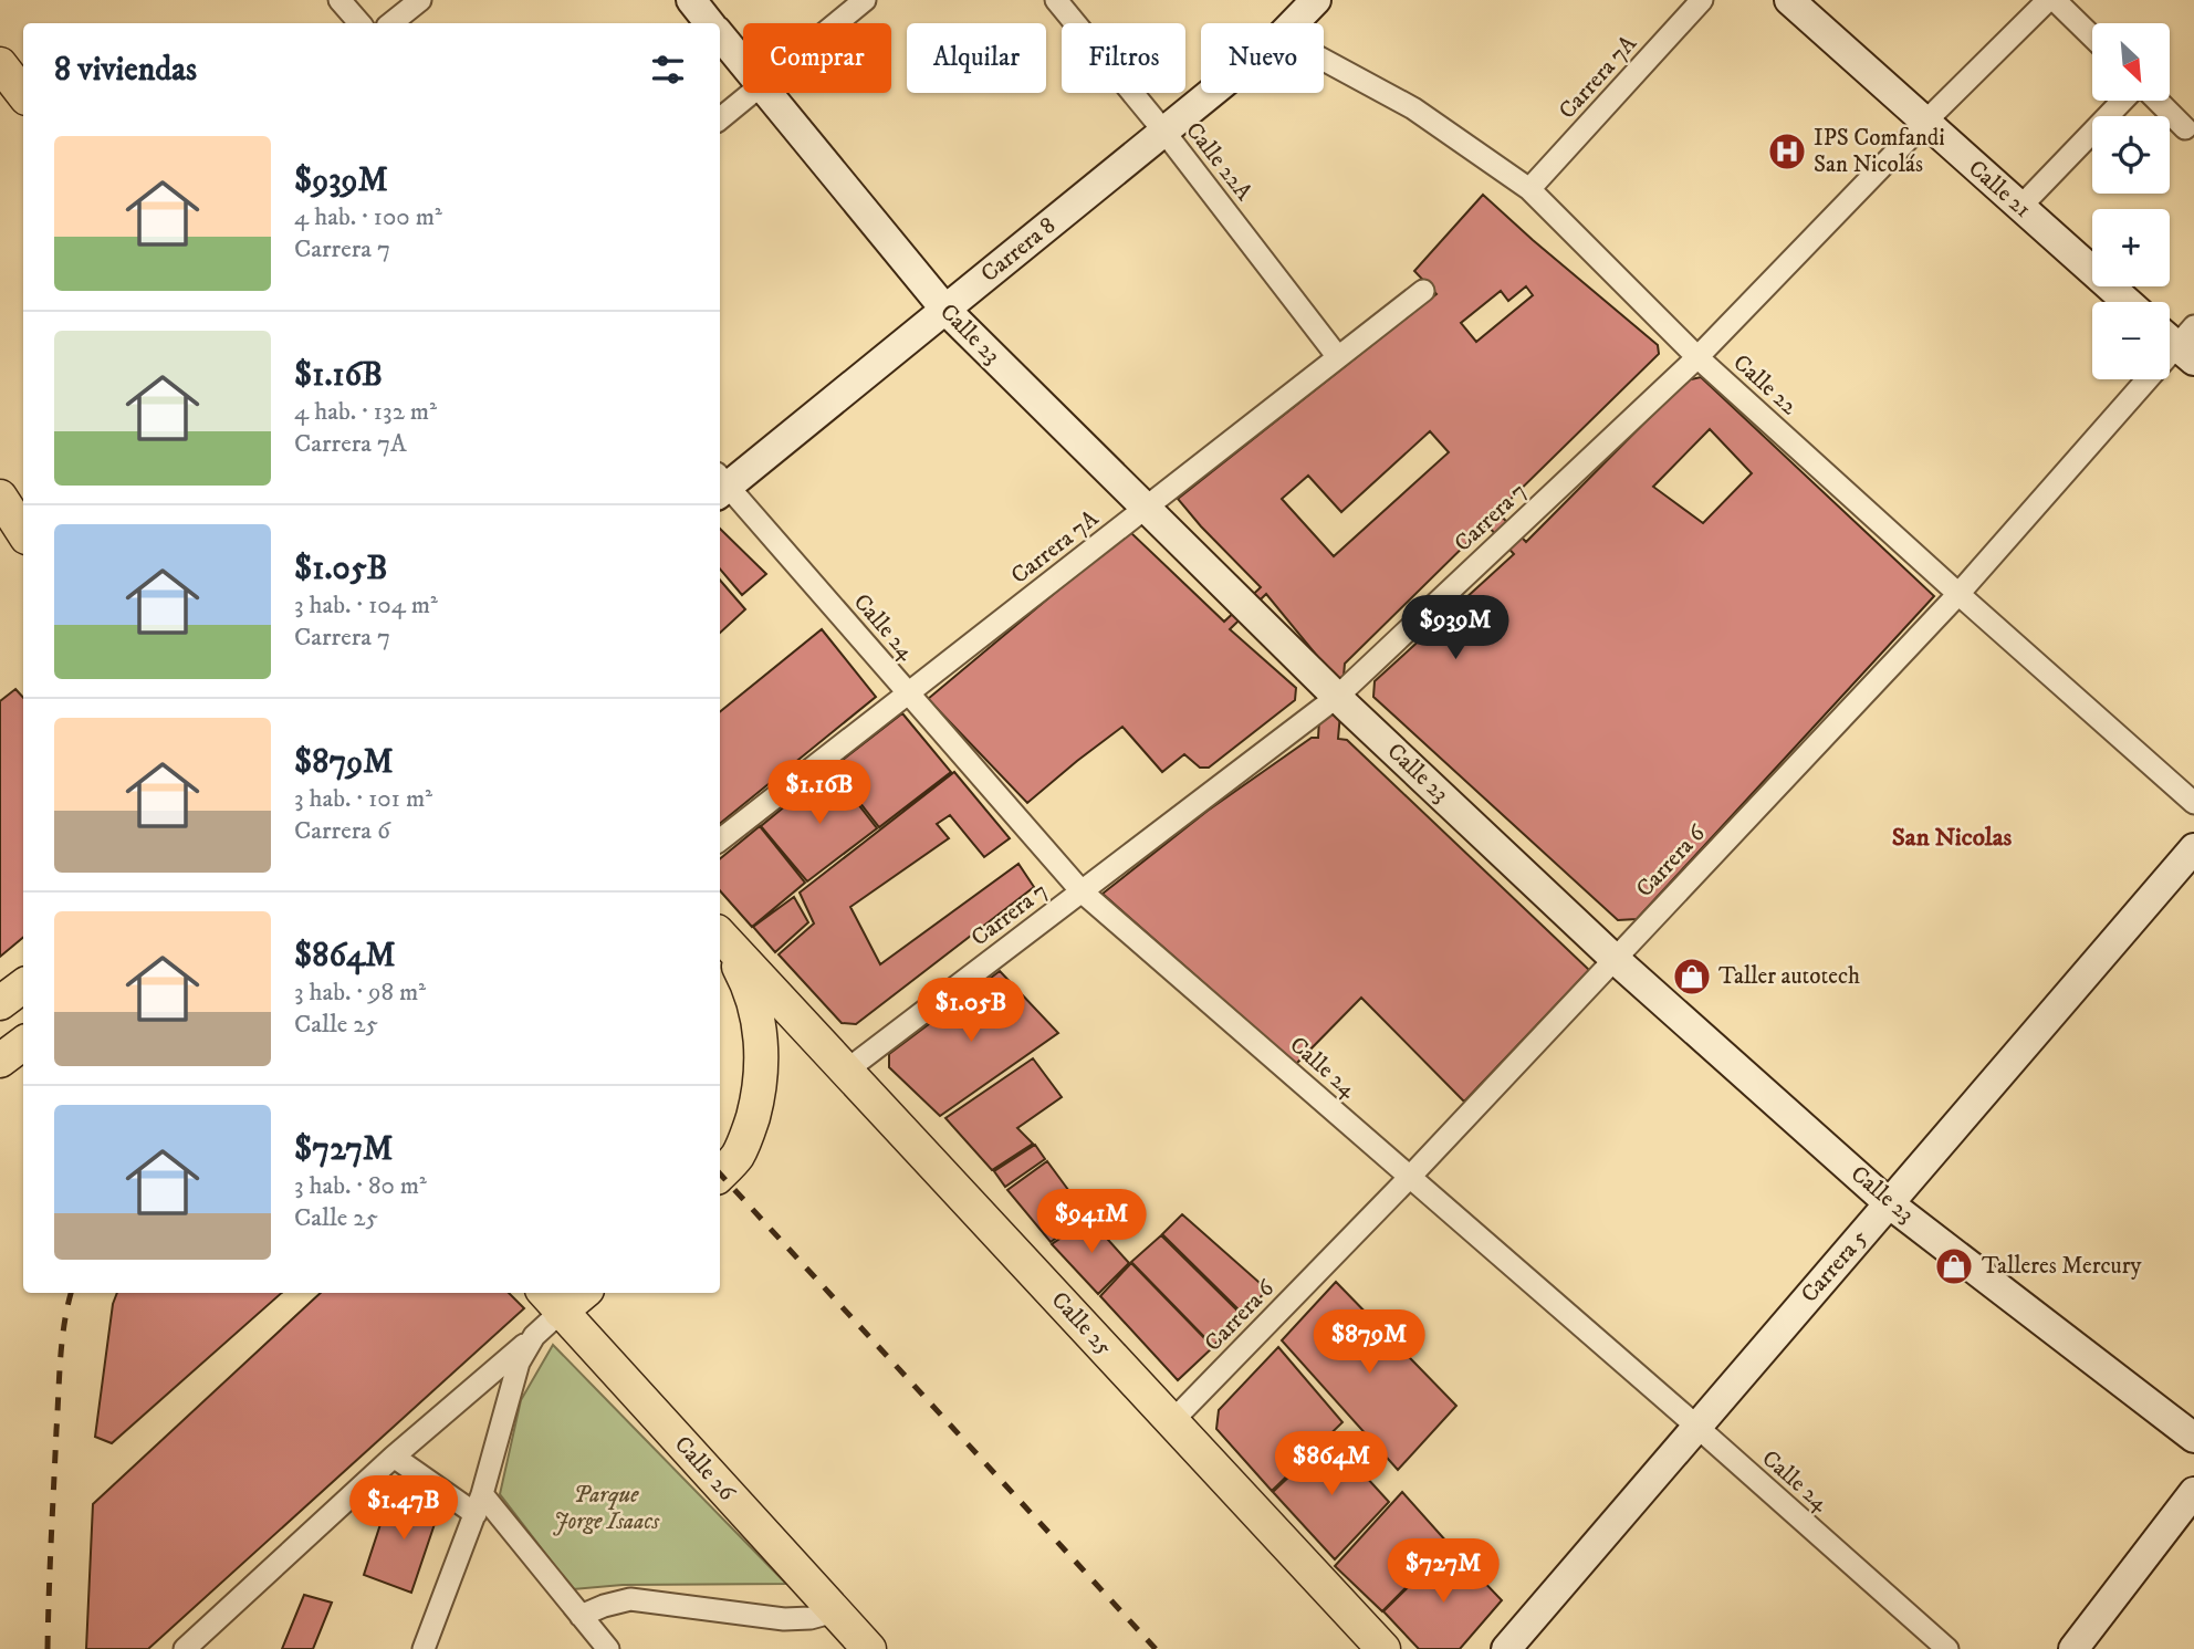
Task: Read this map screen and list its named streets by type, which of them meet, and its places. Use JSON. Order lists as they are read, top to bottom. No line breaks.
{"streets":{"main road":["Calle 21","Carrera 8","Calle 23","Carrera 5","Calle 25","Calle 26"],"street":["Carrera 7A","Calle 22A","Calle 22","Carrera 7","Calle 24","Carrera 6"]},"crossings":[["Carrera 7A","Calle 22A"],["Carrera 7A","Calle 23"],["Carrera 7A","Calle 22"],["Carrera 7A","Calle 24"],["Calle 22A","Carrera 8"],["Calle 21","Carrera 7"],["Carrera 8","Calle 23"],["Carrera 8","Calle 24"],["Calle 23","Carrera 7"],["Calle 23","Carrera 6"],["Calle 23","Carrera 5"],["Calle 22","Carrera 7"],["Calle 22","Carrera 6"],["Carrera 7","Calle 24"],["Carrera 7","Calle 25"],["Calle 24","Carrera 6"],["Calle 24","Carrera 5"],["Carrera 6","Calle 25"]],"districts":["San Nicolas"],"parks":["Parque Jorge Isaacs"],"places":{"hospital":["IPS Comfandi San Nicolás"],"shop":["Taller autotech","Talleres Mercury"]},"north":"bottom right","page":{"map_buttons":["+","−"],"chip":["Comprar","Alquilar","Filtros","Nuevo"],"heading":"8 viviendas","list":[{"name":"$939M","note":"4 hab. · 100 m² · Carrera 7"},{"name":"$1.16B","note":"4 hab. · 132 m² · Carrera 7A"},{"name":"$1.05B","note":"3 hab. · 104 m² · Carrera 7"},{"name":"$879M","note":"3 hab. · 101 m² · Carrera 6"},{"name":"$864M","note":"3 hab. · 98 m² · Calle 25"},{"name":"$727M","note":"3 hab. · 80 m² · Calle 25"}],"price":["$939M","$1.16B","$1.05B","$941M","$879M","$864M","$1.47B","$727M"]}}
